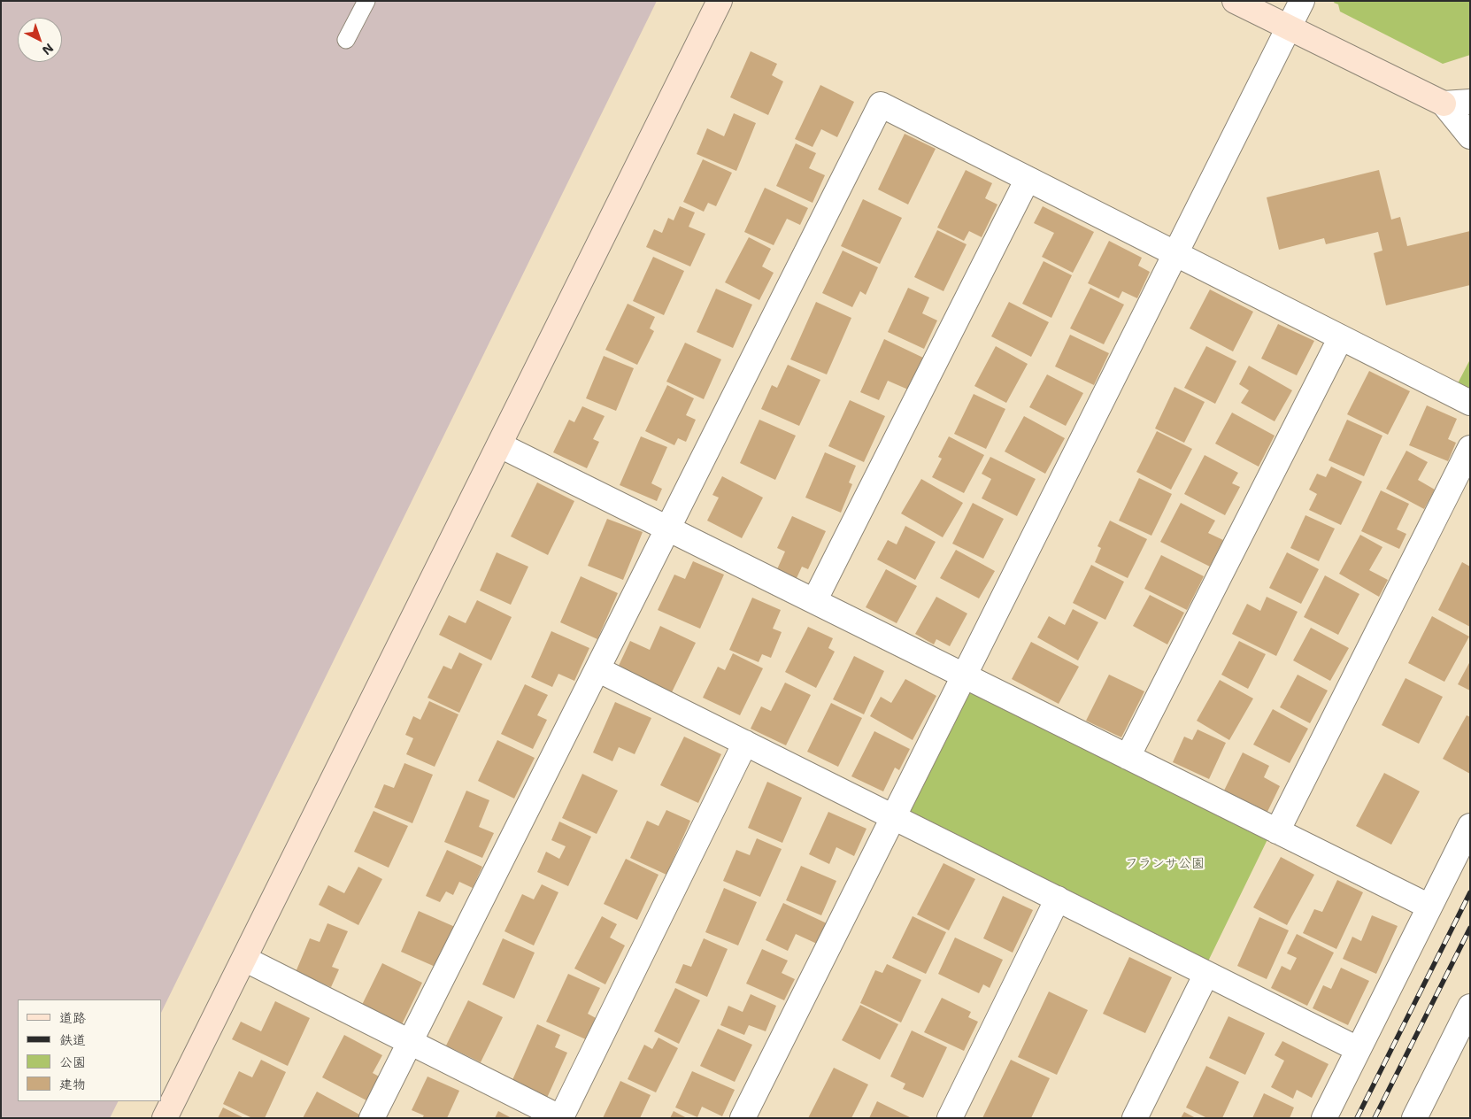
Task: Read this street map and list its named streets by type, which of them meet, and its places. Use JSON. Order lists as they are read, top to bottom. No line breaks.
{"parks":["フランサ公園"],"legend":["道路","鉄道","公園","建物"],"north":"bottom right"}
